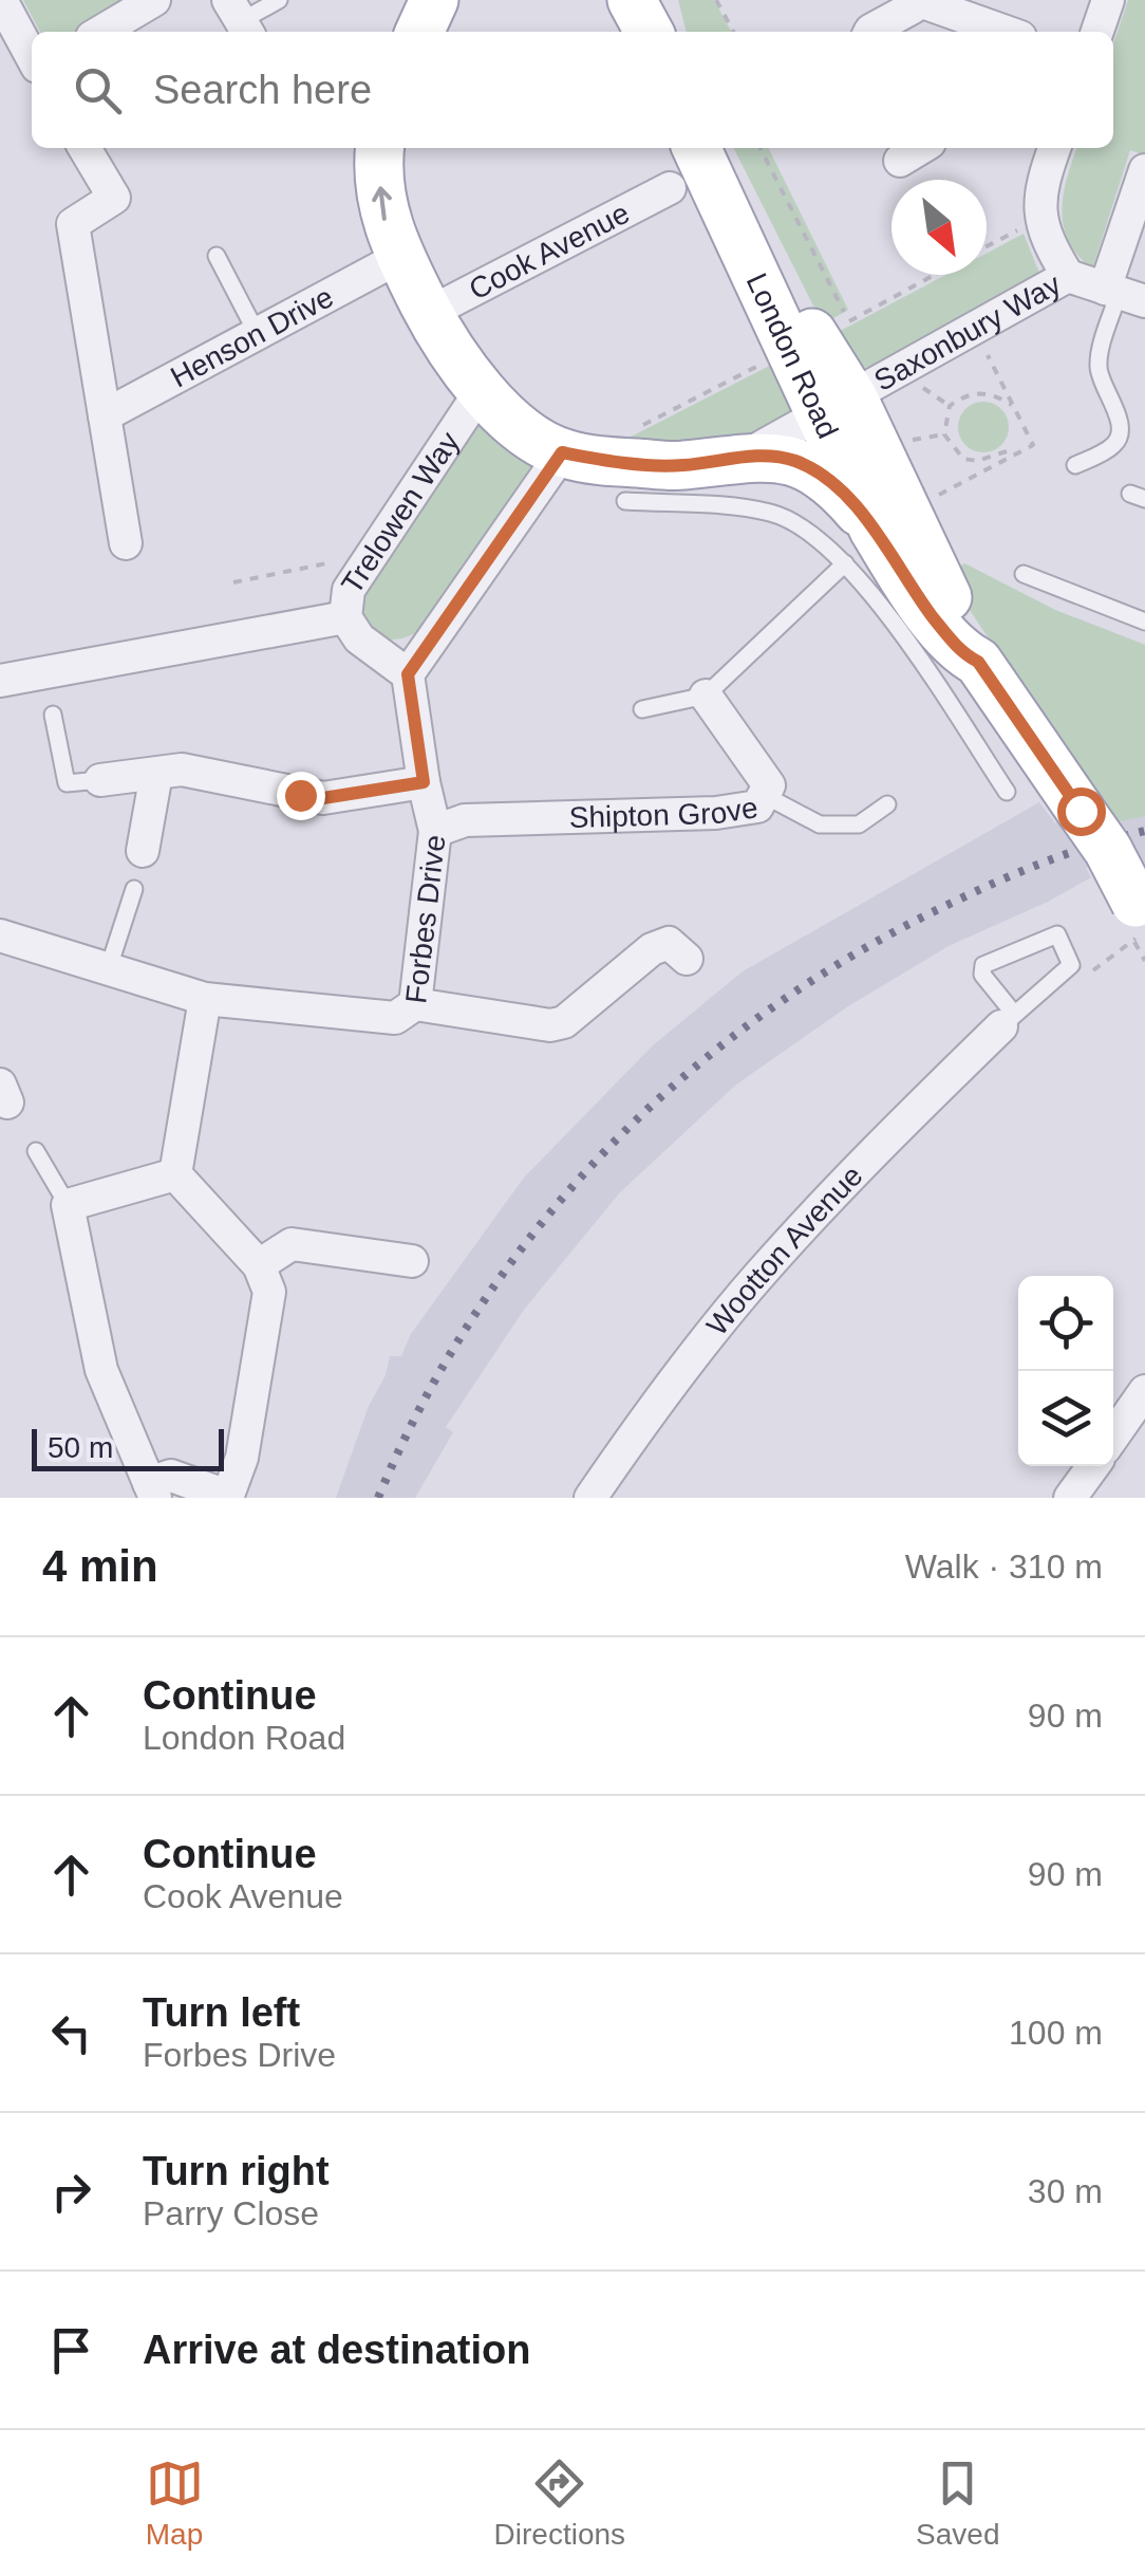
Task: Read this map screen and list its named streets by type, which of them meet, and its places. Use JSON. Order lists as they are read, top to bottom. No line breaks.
{"streets":{"main road":["London Road"],"street":["Cook Avenue","Saxonbury Way","Henson Drive","Trelowen Way","Shipton Grove","Forbes Drive","Wootton Avenue"]},"crossings":[["Saxonbury Way","London Road"],["Trelowen Way","Forbes Drive"],["Shipton Grove","Forbes Drive"]],"scale_bar":"50 m","north":"bottom right","page":{"search":"Search here","scale":"50 m","heading":["4 min","Walk · 310 m"],"list":[["Continue","London Road","90 m"],["Continue","Cook Avenue","90 m"],["Turn left","Forbes Drive","100 m"],["Turn right","Parry Close","30 m"],"Arrive at destination"],"nav":["Map","Directions","Saved"]}}
